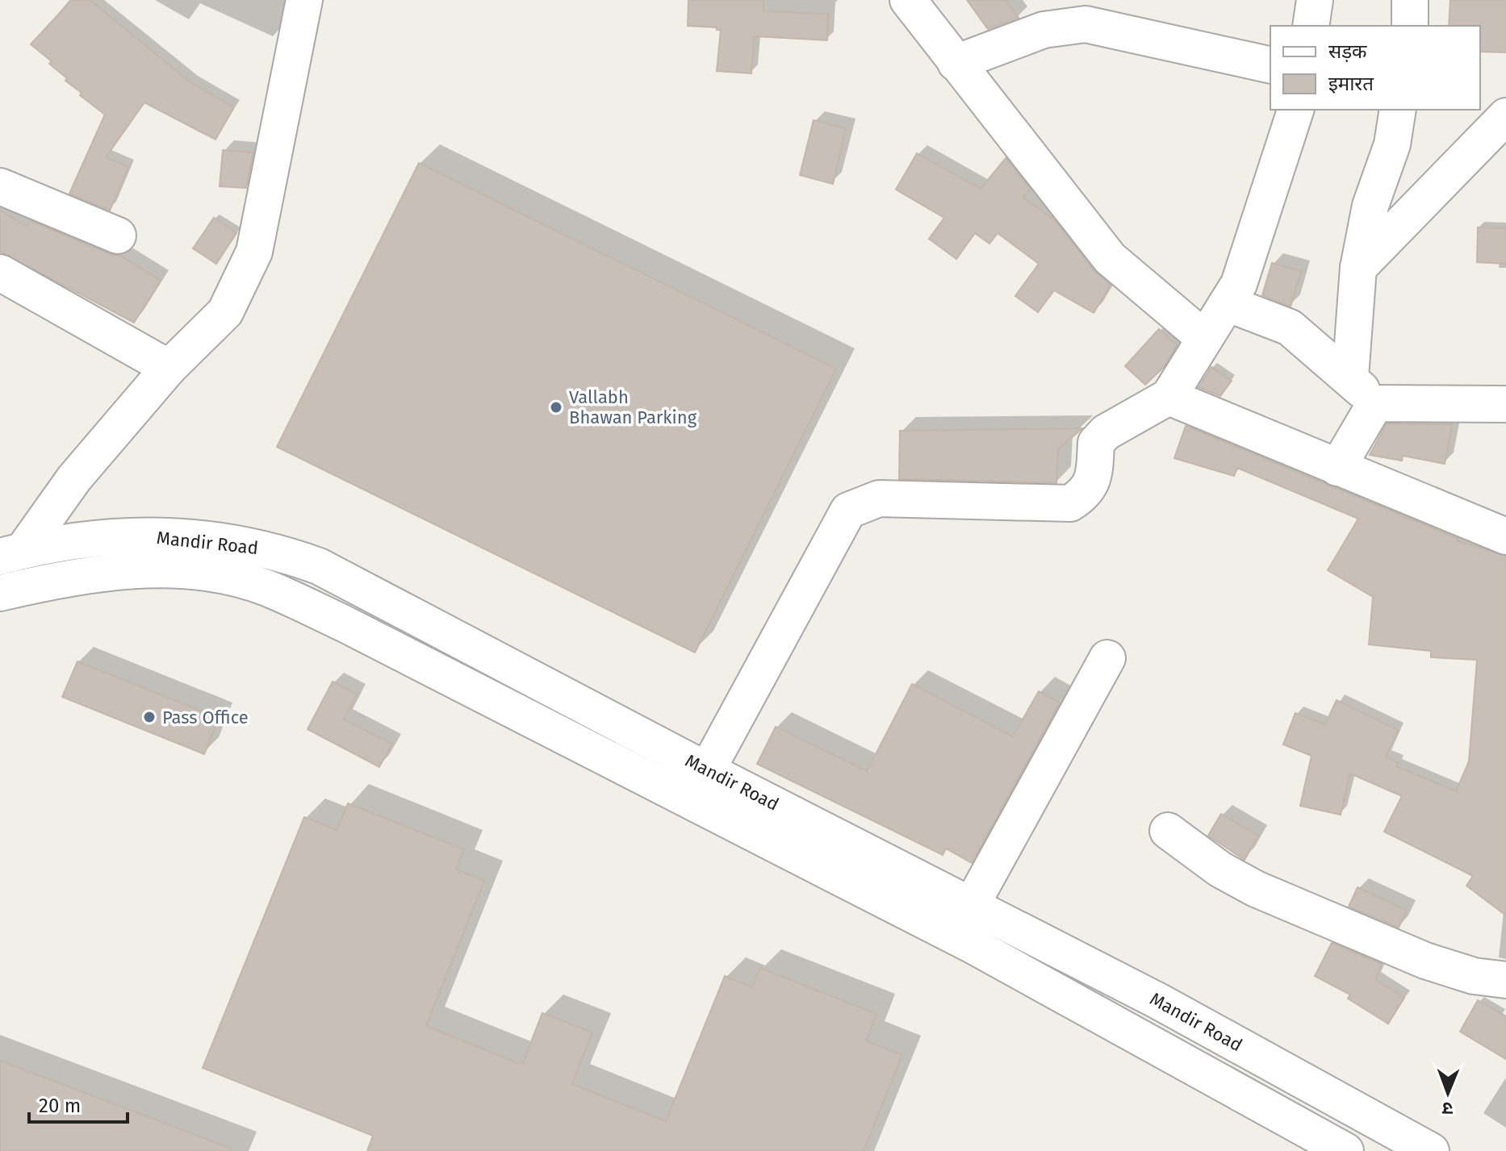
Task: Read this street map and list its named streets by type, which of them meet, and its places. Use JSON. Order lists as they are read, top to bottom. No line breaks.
{"streets":{"street":["Mandir Road"]},"places":["Vallabh Bhawan Parking","Pass Office"],"legend":["सड़क","इमारत"],"scale_bar":"20 m","north":"bottom"}
